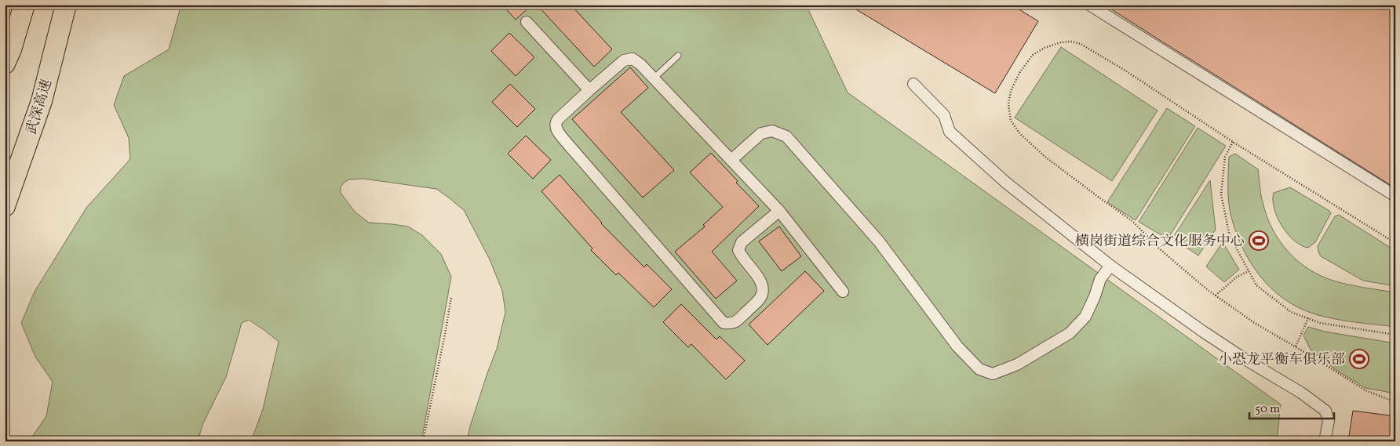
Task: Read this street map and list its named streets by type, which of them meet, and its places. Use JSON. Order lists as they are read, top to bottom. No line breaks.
{"streets":{"highway":["武深高速"]},"places":{"sports":["横岗街道综合文化服务中心","小恐龙平衡车俱乐部"]},"scale_bar":"50 m"}
